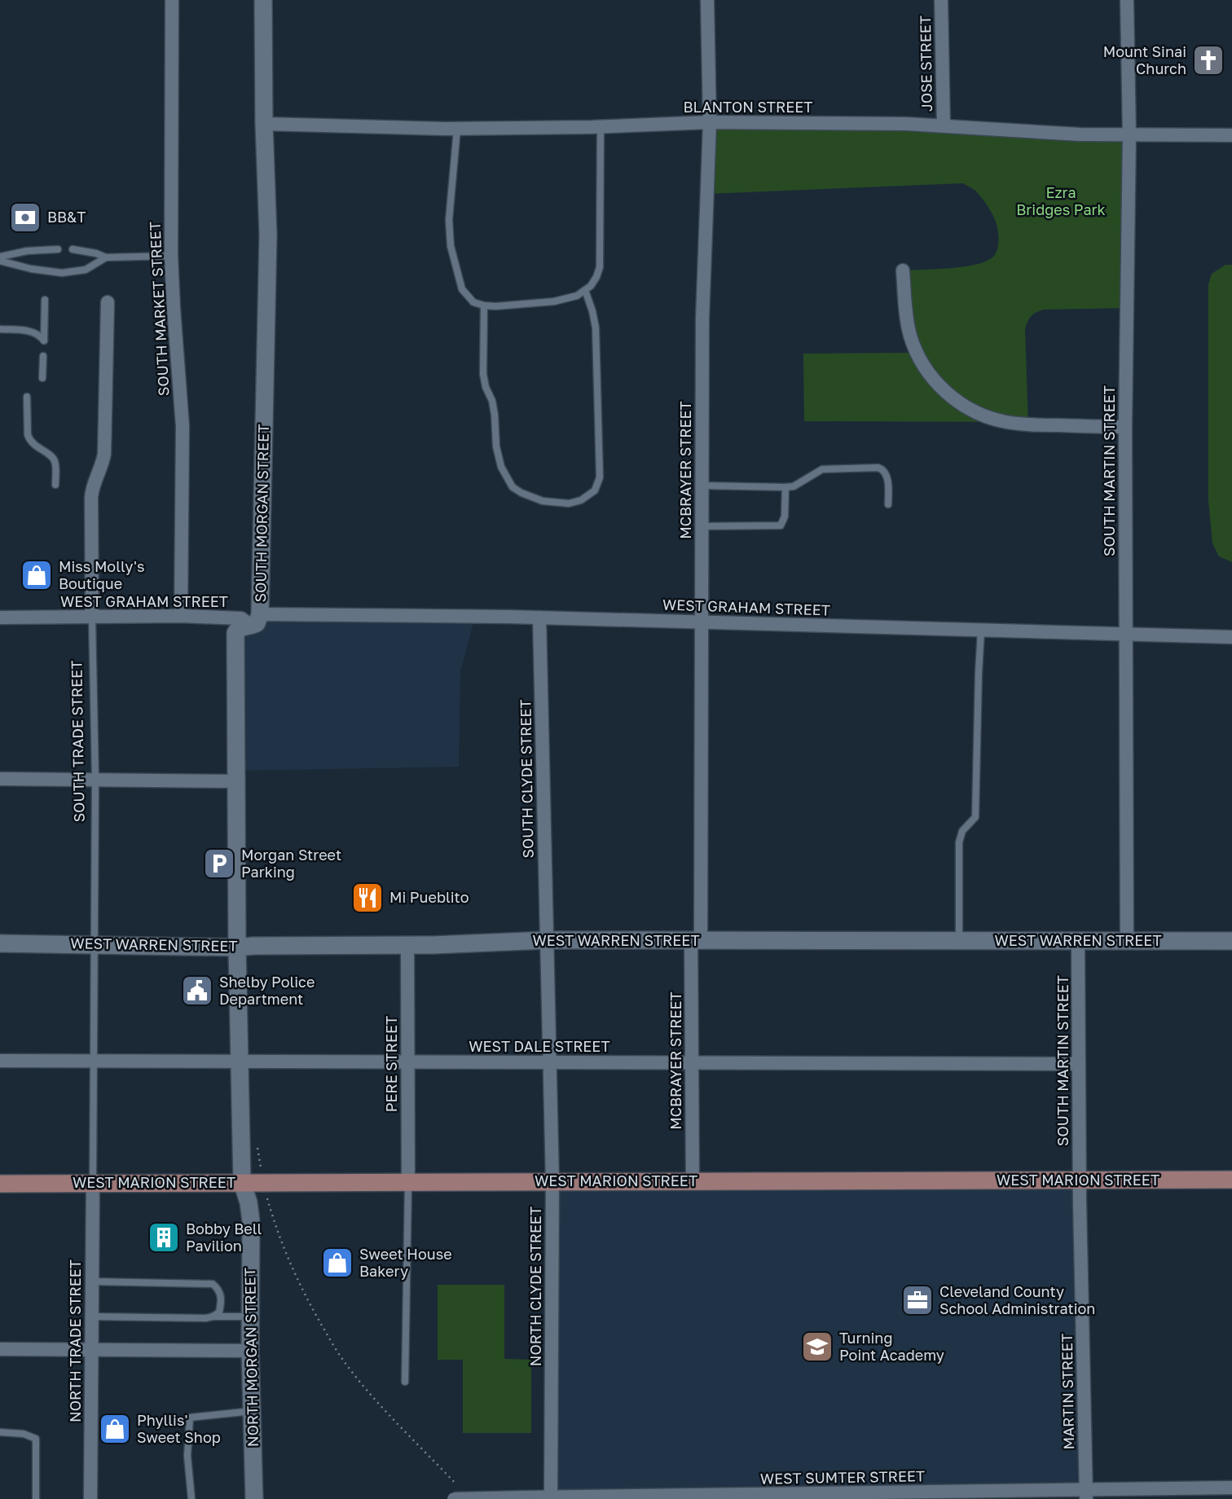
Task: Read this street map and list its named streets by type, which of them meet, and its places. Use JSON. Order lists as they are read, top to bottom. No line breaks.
{"streets":{"main road":["WEST MARION STREET"],"street":["JOSE STREET","BLANTON STREET","SOUTH MARKET STREET","MCBRAYER STREET","SOUTH MARTIN STREET","SOUTH MORGAN STREET","WEST GRAHAM STREET","SOUTH TRADE STREET","SOUTH CLYDE STREET","WEST WARREN STREET","WEST DALE STREET","PERE STREET","NORTH CLYDE STREET","NORTH TRADE STREET","NORTH MORGAN STREET","MARTIN STREET","WEST SUMTER STREET"]},"crossings":[["JOSE STREET","BLANTON STREET"],["BLANTON STREET","MCBRAYER STREET"],["BLANTON STREET","SOUTH MARTIN STREET"],["BLANTON STREET","SOUTH MORGAN STREET"],["SOUTH MARKET STREET","WEST GRAHAM STREET"],["MCBRAYER STREET","WEST GRAHAM STREET"],["MCBRAYER STREET","WEST WARREN STREET"],["MCBRAYER STREET","WEST DALE STREET"],["MCBRAYER STREET","WEST MARION STREET"],["SOUTH MARTIN STREET","WEST GRAHAM STREET"],["SOUTH MARTIN STREET","WEST WARREN STREET"],["SOUTH MARTIN STREET","WEST DALE STREET"],["SOUTH MARTIN STREET","WEST MARION STREET"],["SOUTH MARTIN STREET","MARTIN STREET"],["SOUTH MORGAN STREET","WEST GRAHAM STREET"],["WEST GRAHAM STREET","SOUTH TRADE STREET"],["WEST GRAHAM STREET","SOUTH CLYDE STREET"],["SOUTH TRADE STREET","WEST WARREN STREET"],["SOUTH TRADE STREET","WEST DALE STREET"],["SOUTH TRADE STREET","WEST MARION STREET"],["SOUTH TRADE STREET","NORTH TRADE STREET"],["SOUTH CLYDE STREET","WEST WARREN STREET"],["SOUTH CLYDE STREET","NORTH CLYDE STREET"],["WEST WARREN STREET","PERE STREET"],["WEST WARREN STREET","NORTH CLYDE STREET"],["WEST DALE STREET","PERE STREET"],["WEST DALE STREET","NORTH CLYDE STREET"],["PERE STREET","WEST MARION STREET"],["WEST MARION STREET","NORTH CLYDE STREET"],["WEST MARION STREET","NORTH TRADE STREET"],["WEST MARION STREET","NORTH MORGAN STREET"],["WEST MARION STREET","MARTIN STREET"],["NORTH CLYDE STREET","WEST SUMTER STREET"],["MARTIN STREET","WEST SUMTER STREET"]],"parks":["Ezra Bridges Park"],"places":{"church":["Mount Sinai Church"],"bank":["BB&T"],"shop":["Miss Molly's Boutique","Sweet House Bakery","Phyllis' Sweet Shop"],"parking":["Morgan Street Parking"],"restaurant":["Mi Pueblito"],"public building":["Shelby Police Department"],"building":["Bobby Bell Pavilion"],"office":["Cleveland County School Administration"],"school or university":["Turning Point Academy"]}}
